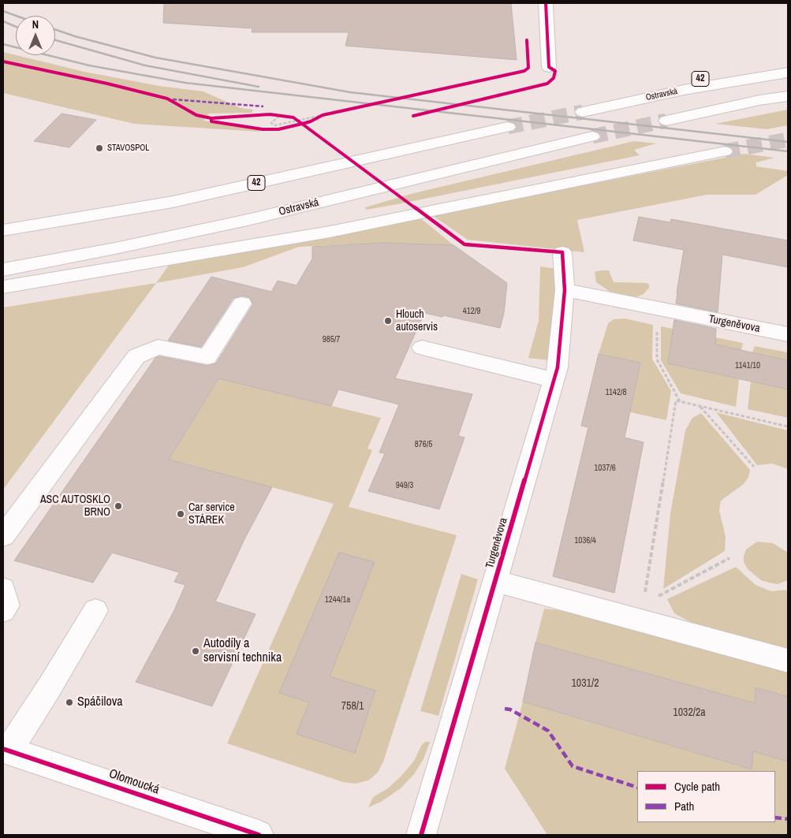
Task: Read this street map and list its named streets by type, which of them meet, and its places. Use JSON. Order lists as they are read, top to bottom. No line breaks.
{"streets":{"main road":["42","Ostravská","Turgeněvova","Olomoucká"]},"crossings":[["42","Ostravská"]],"places":["STAVOSPOL","Hlouch autoservis","ASC AUTOSKLO BRNO","Car service STÁREK","Autodíly a servisní technika","Spáčilova"],"house_numbers":["412/9","985/7","1141/10","1142/8","876/5","1037/6","949/3","1036/4","1244/1a","1031/2","758/1","1032/2a"],"legend":["Cycle path","Path"],"north":"top"}
